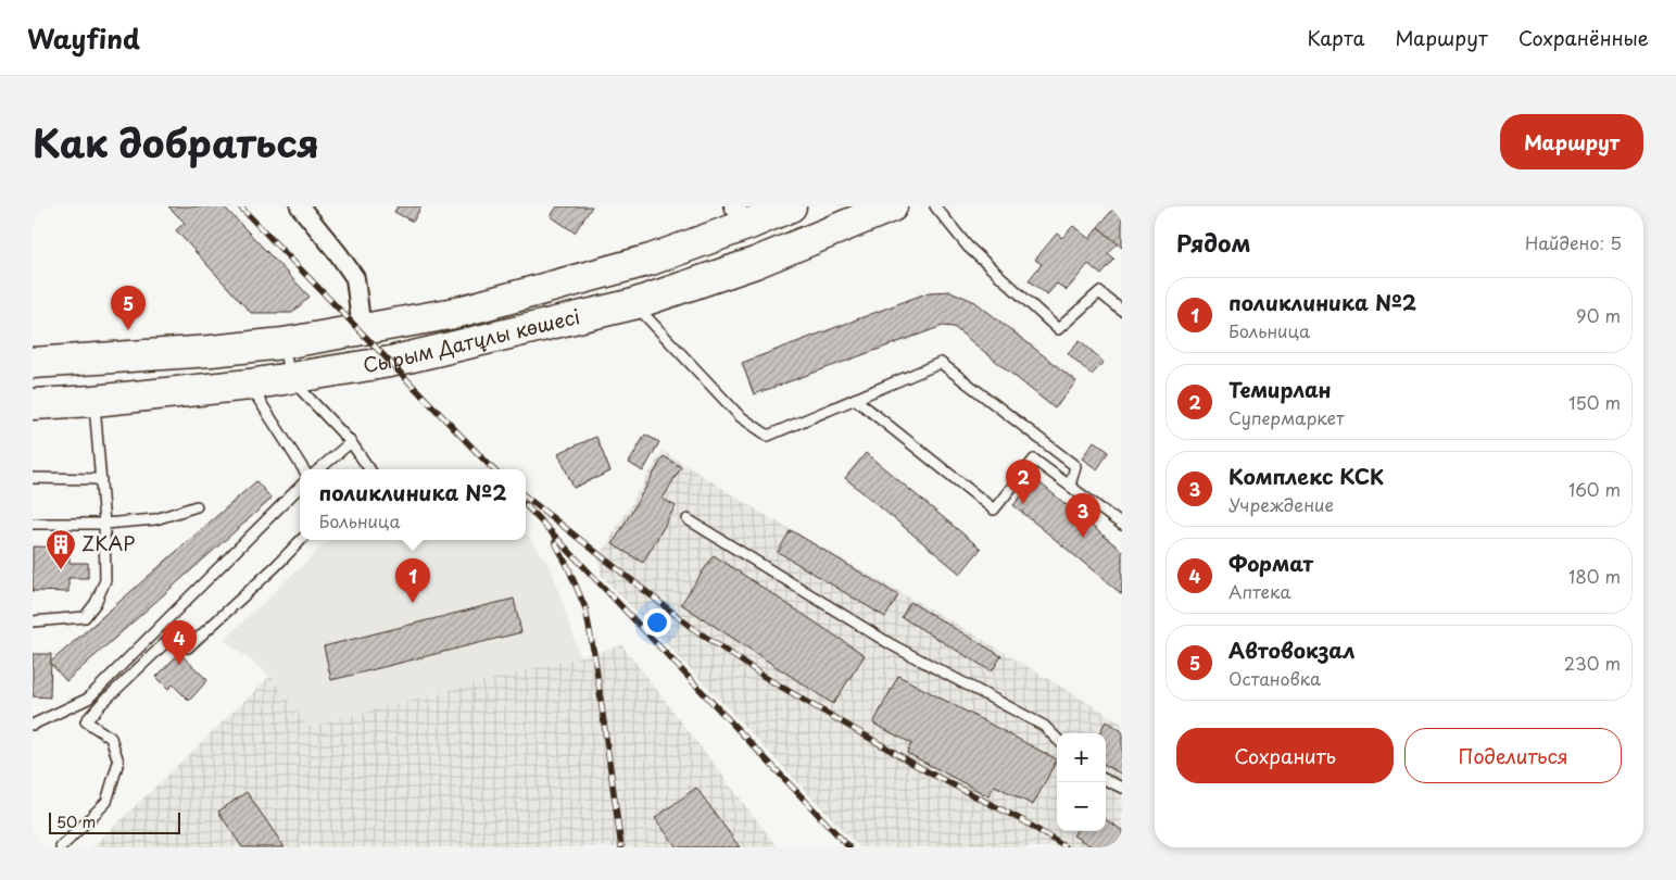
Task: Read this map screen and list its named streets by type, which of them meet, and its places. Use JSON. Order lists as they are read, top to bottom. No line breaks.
{"streets":{"highway":["Сырым Датұлы көшесі"]},"places":{"building":["ZKAP"]},"scale_bar":"50 m","page":{"header":"Wayfind","nav":["Карта","Маршрут","Сохранённые"],"title":"Как добраться","buttons":["Маршрут",["Сохранить","Поделиться"]],"heading":["Рядом","Найдено: 5"],"list":[{"mark":"1","name":"поликлиника №2","note":"Больница","value":"90 m"},{"mark":"2","name":"Темирлан","note":"Супермаркет","value":"150 m"},{"mark":"3","name":"Комплекс КСК","note":"Учреждение","value":"160 m"},{"mark":"4","name":"Формат","note":"Аптека","value":"180 m"},{"mark":"5","name":"Автовокзал","note":"Остановка","value":"230 m"}],"pins":["5","2","3","1","4"],"popup":["поликлиника №2","Больница"],"map_buttons":["+","−"],"scale":"50 m"}}
